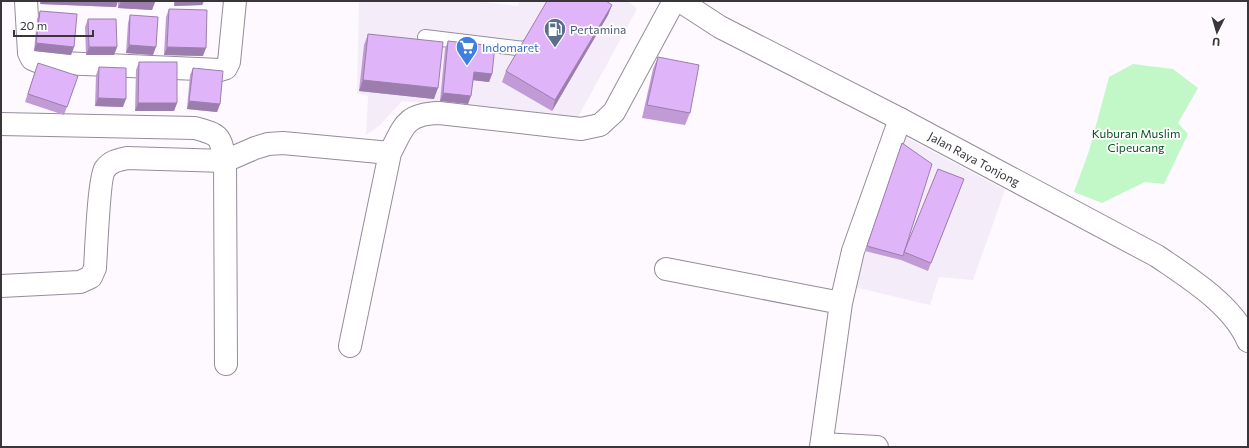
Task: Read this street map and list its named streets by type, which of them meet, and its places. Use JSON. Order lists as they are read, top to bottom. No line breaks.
{"streets":{"street":["Jalan Raya Tonjong"]},"parks":["Kuburan Muslim Cipeucang"],"places":{"fuel station":["Pertamina"],"supermarket":["Indomaret"]},"scale_bar":"20 m","north":"bottom"}
